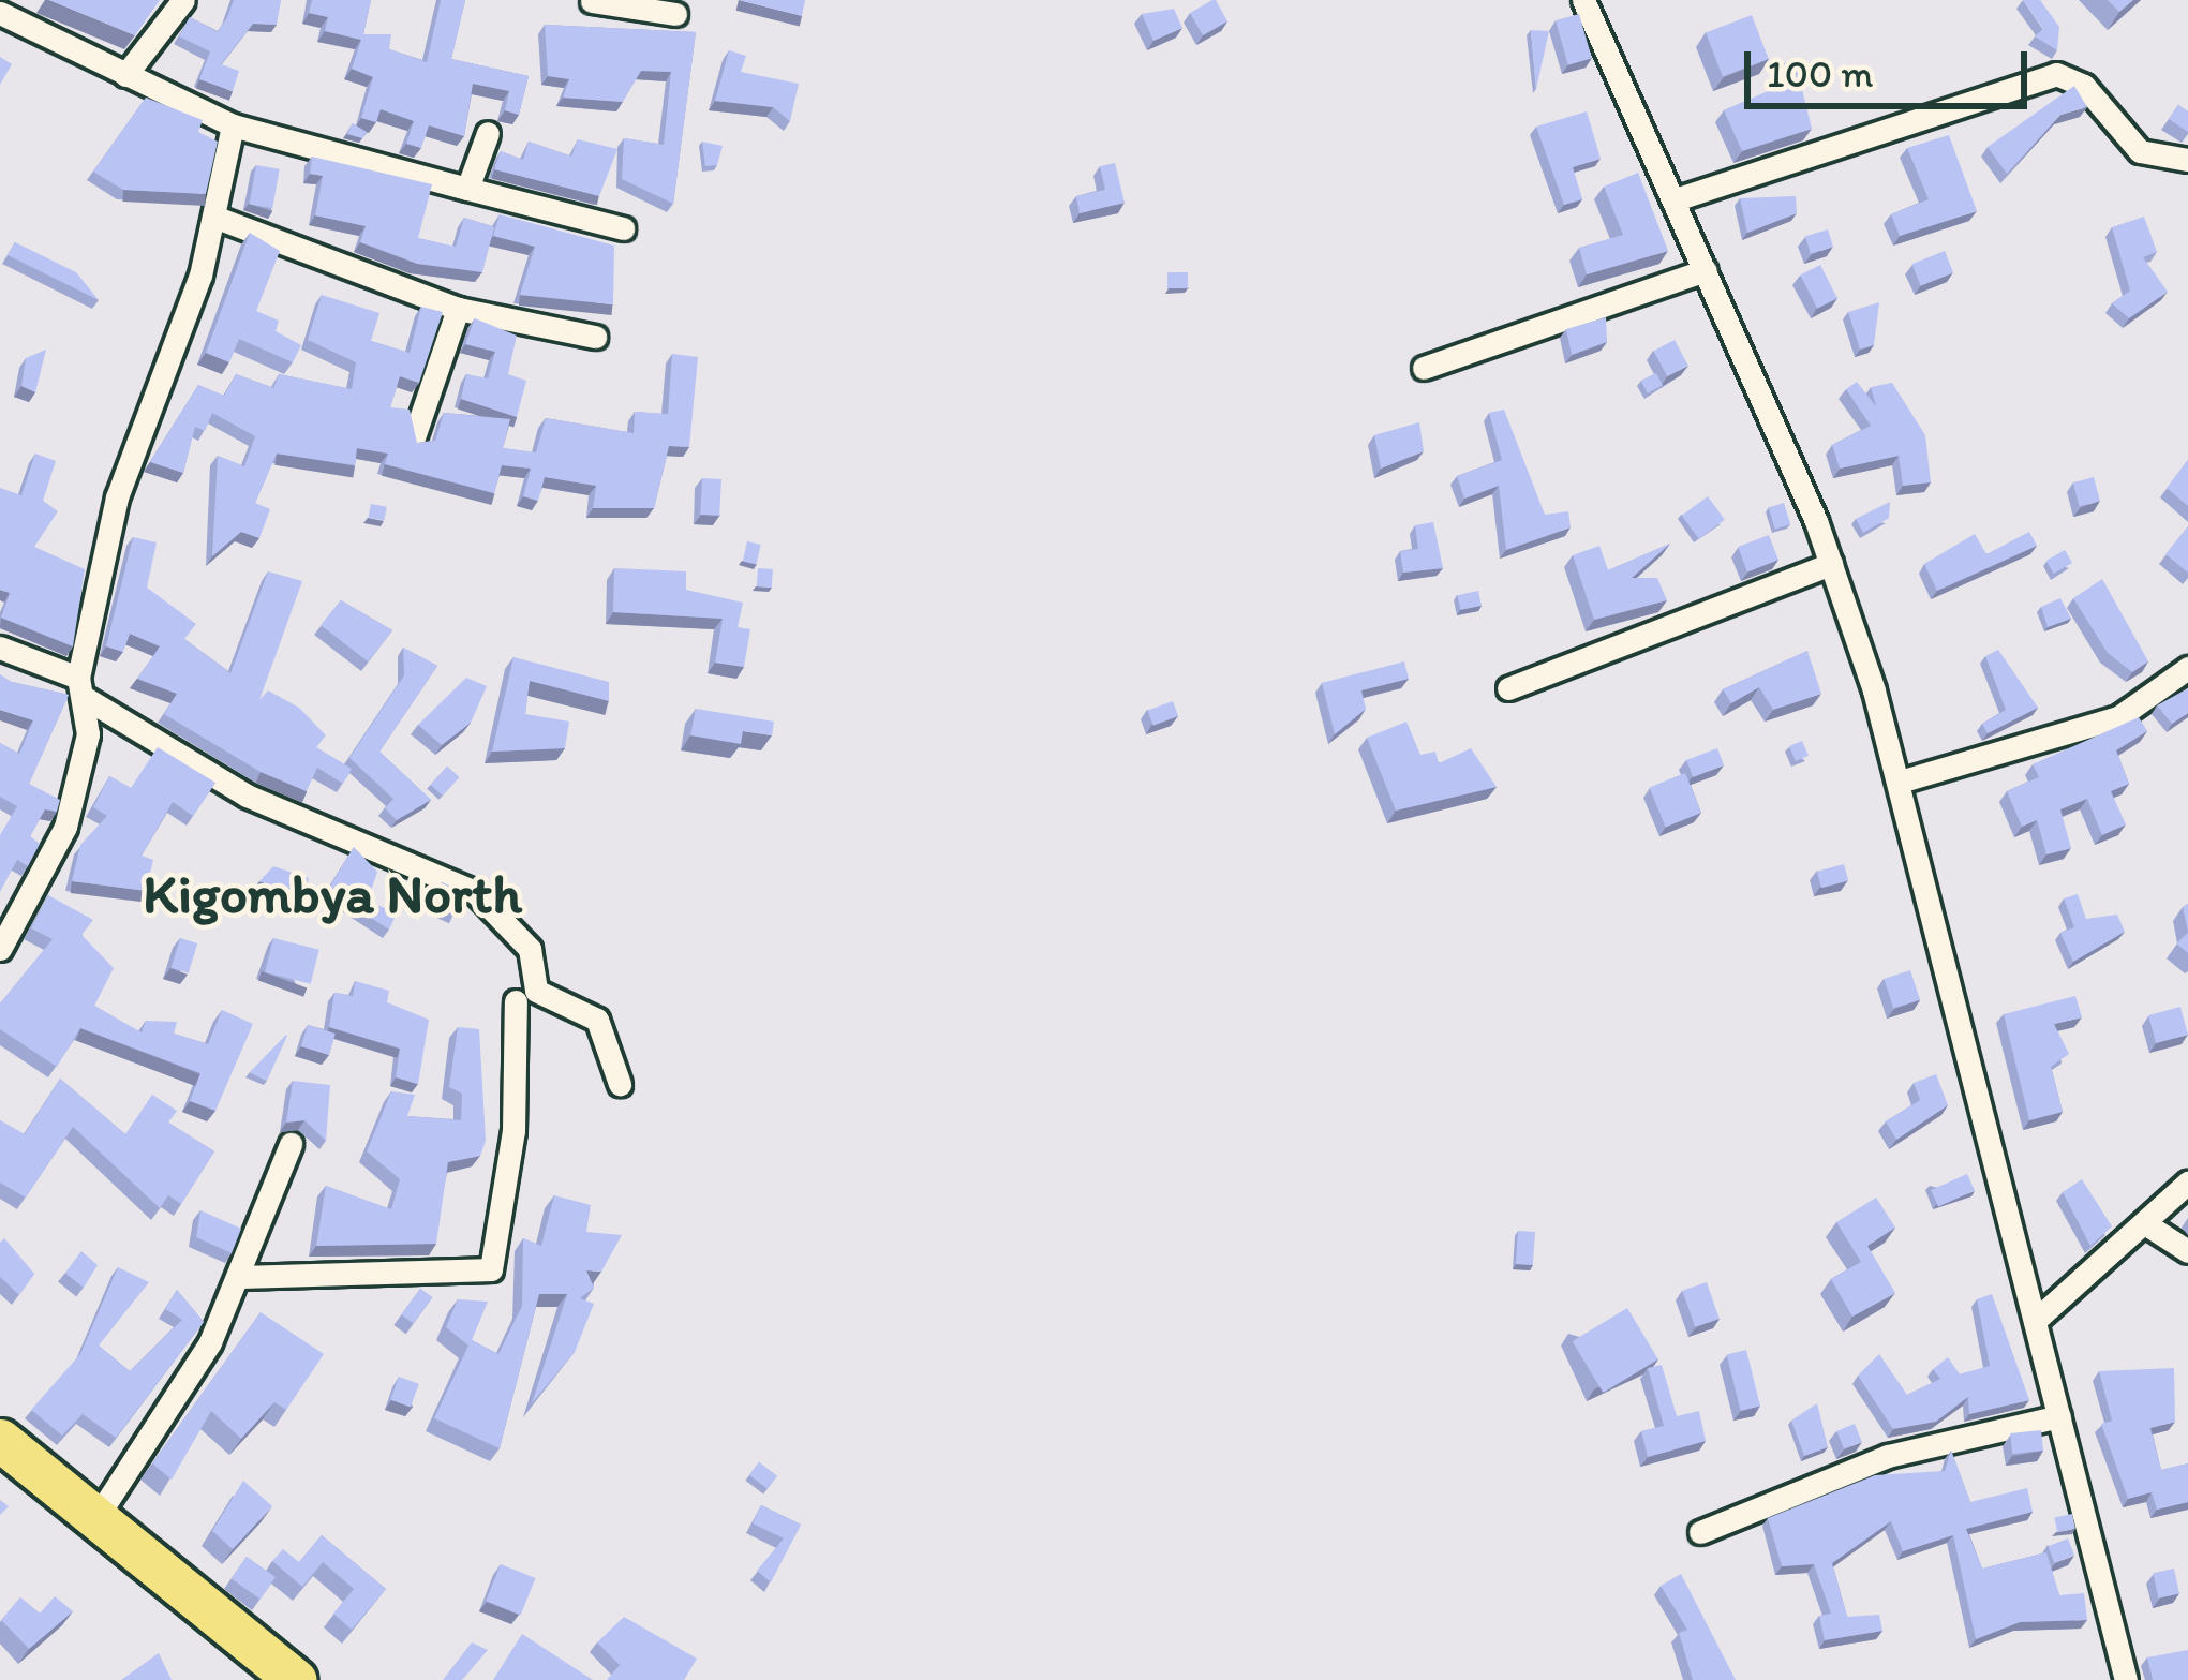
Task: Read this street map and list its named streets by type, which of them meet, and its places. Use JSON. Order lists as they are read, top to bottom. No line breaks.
{"districts":["Kigombya North"],"scale_bar":"100 m"}
